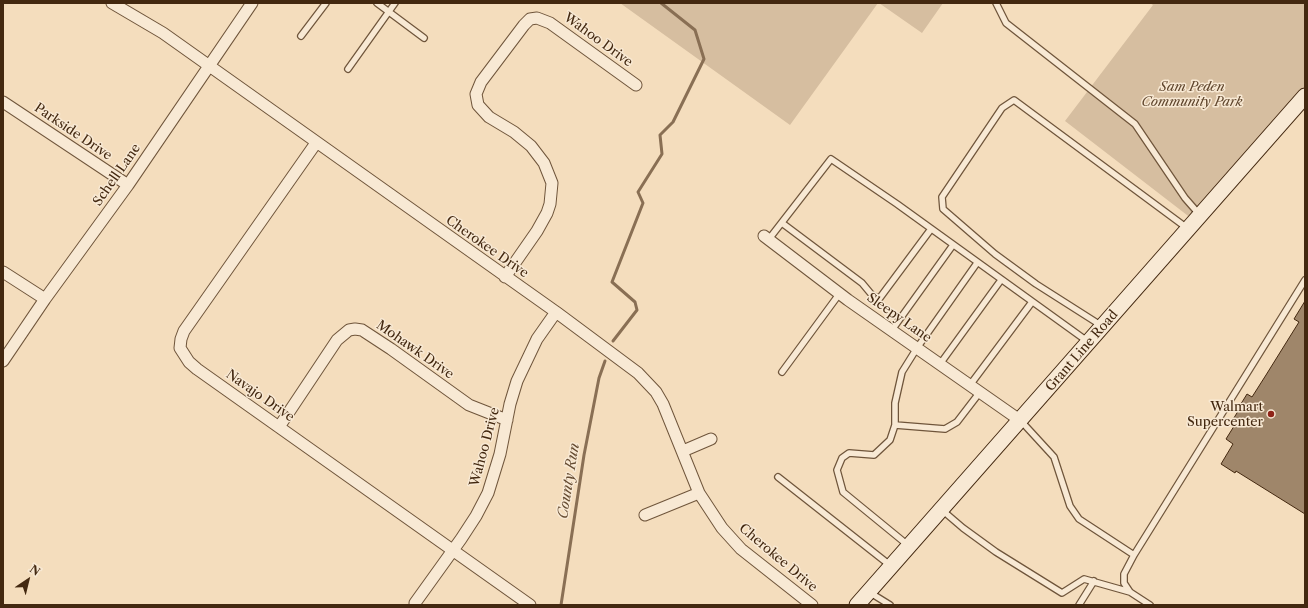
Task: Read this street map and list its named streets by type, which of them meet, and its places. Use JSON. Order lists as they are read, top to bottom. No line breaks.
{"streets":{"main road":["Grant Line Road"],"street":["Wahoo Drive","Parkside Drive","Schell Lane","Cherokee Drive","Sleepy Lane","Mohawk Drive","Navajo Drive"]},"crossings":[["Wahoo Drive","Cherokee Drive"],["Wahoo Drive","Mohawk Drive"],["Wahoo Drive","Navajo Drive"],["Parkside Drive","Schell Lane"],["Schell Lane","Cherokee Drive"],["Cherokee Drive","Navajo Drive"],["Sleepy Lane","Grant Line Road"],["Mohawk Drive","Navajo Drive"]],"water":["County Run"],"parks":["Sam Peden Community Park"],"places":["Walmart Supercenter"],"north":"top right"}
